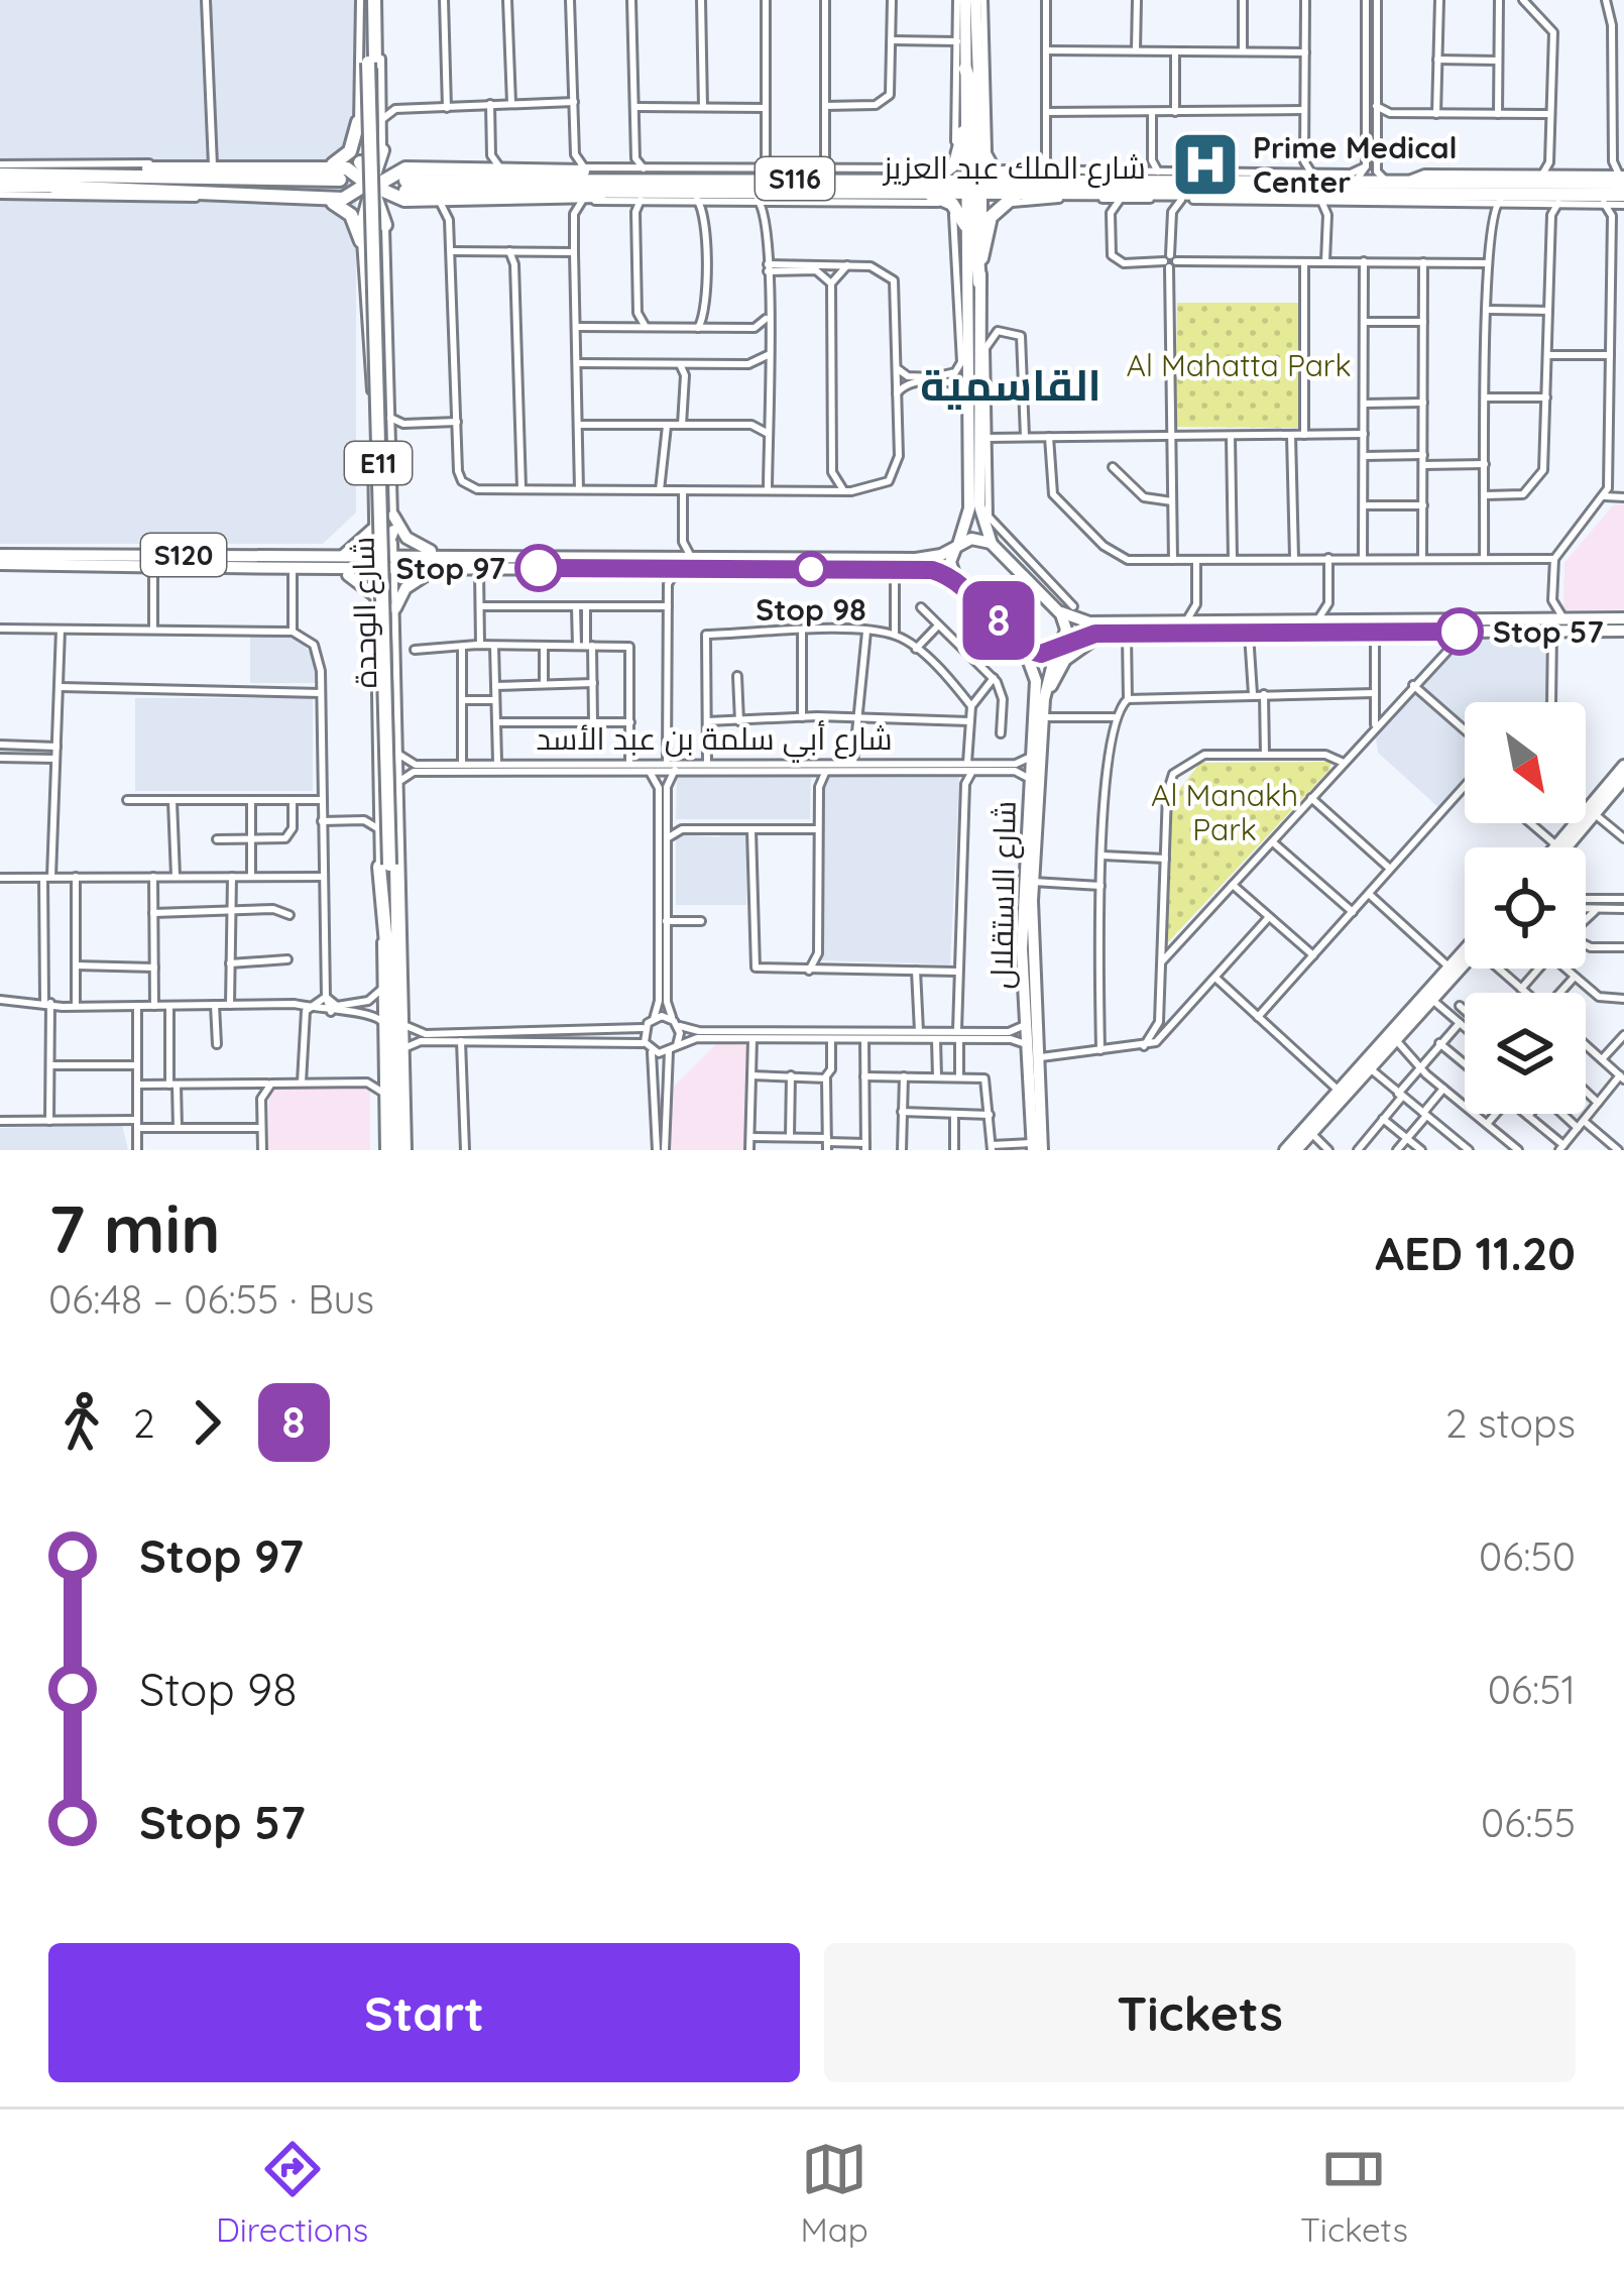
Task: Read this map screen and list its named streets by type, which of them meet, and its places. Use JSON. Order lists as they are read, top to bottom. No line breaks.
{"streets":{"highway":["شارع الملك عبد العزيز","S116","E11","شارع الوحدة"],"main road":["S120","شارع الاستقلال"],"street":["شارع أبي سلمة بن عبد الأسد"]},"crossings":[["شارع أبي سلمة بن عبد الأسد","شارع الاستقلال"]],"districts":["القاسمية"],"parks":["Al Mahatta Park","Al Manakh Park"],"places":{"hospital":["Prime Medical Center"],"other":["Stop 97","Stop 98","Stop 57"]},"lines":["bus line 8"],"north":"bottom right","page":{"on_map":"8","heading":["7 min","06:48 – 06:55 · Bus","AED 11.20"],"legs":["2","8","2 stops"],"list":[{"name":"Stop 97","value":"06:50"},{"name":"Stop 98","value":"06:51"},{"name":"Stop 57","value":"06:55"}],"buttons":["Start","Tickets"],"tabs":["Directions","Map","Tickets"]}}
